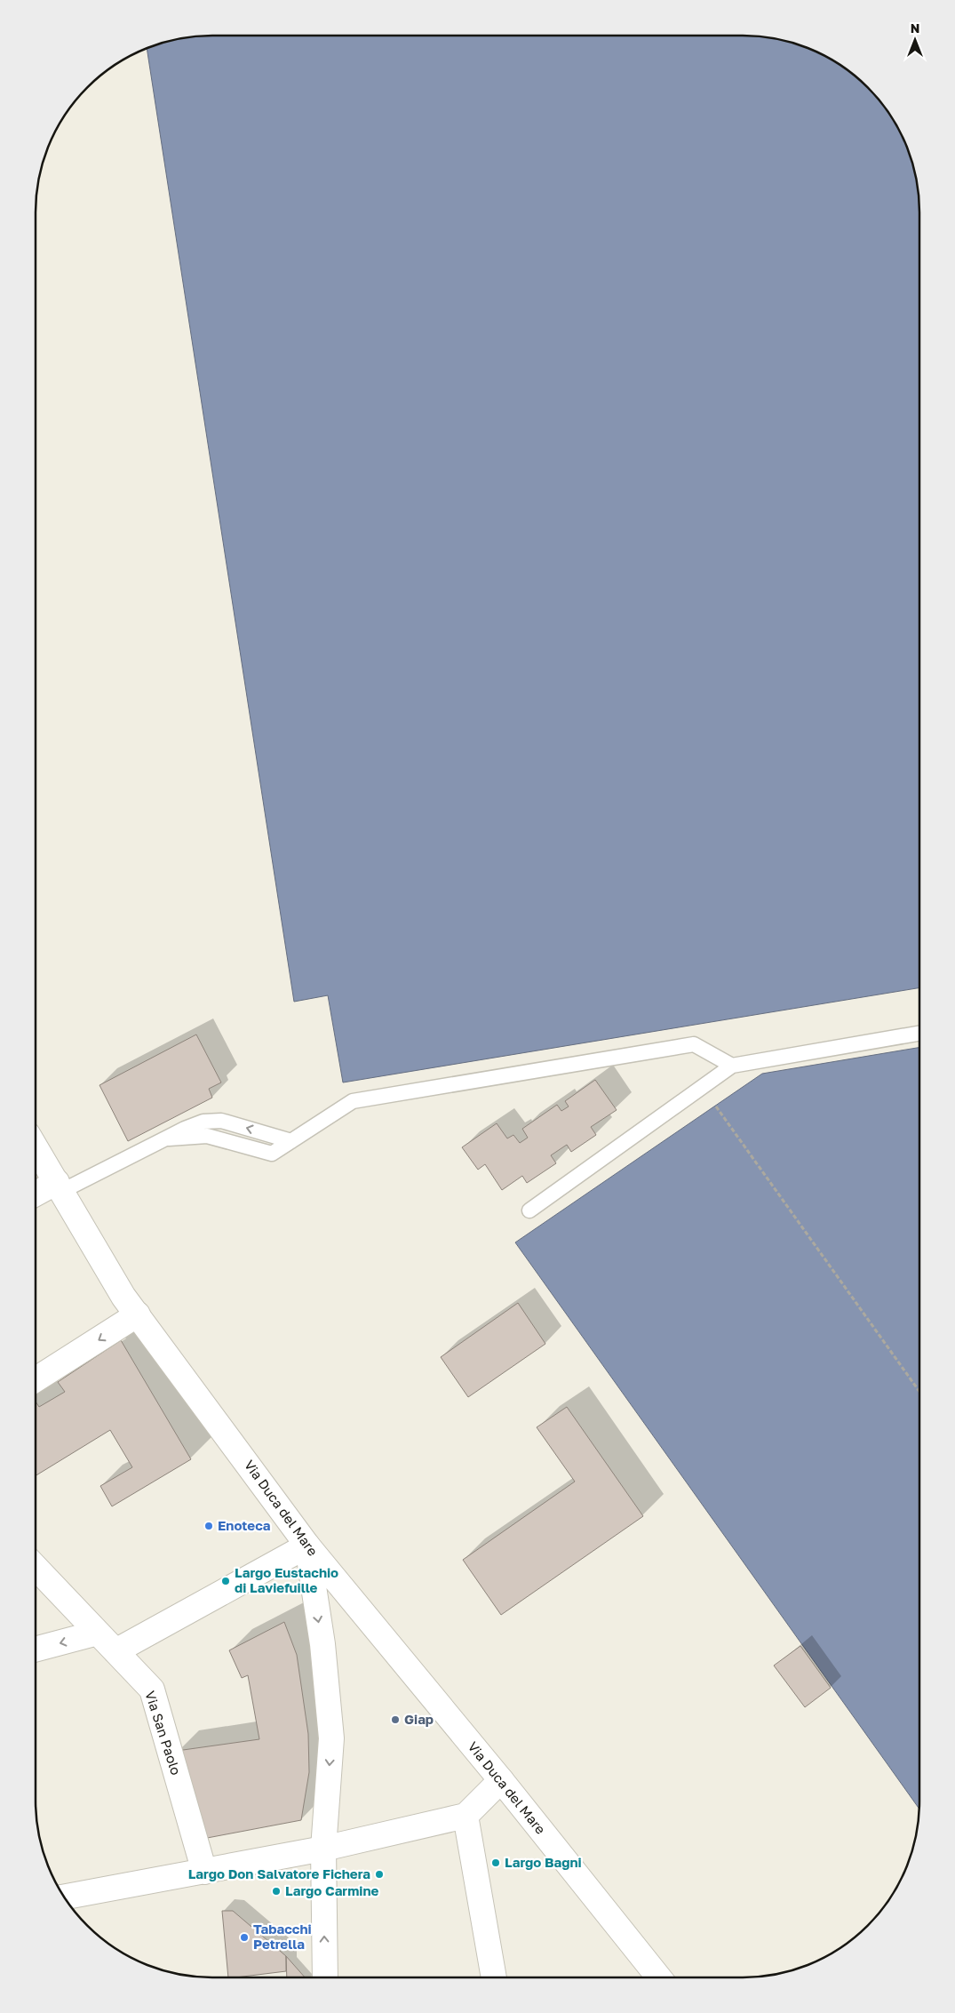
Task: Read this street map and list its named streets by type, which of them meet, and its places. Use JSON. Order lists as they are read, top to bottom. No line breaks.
{"streets":{"street":["Via Duca del Mare","Via San Paolo"]},"places":["Enoteca","Largo Eustachio di Laviefuille","Giap","Largo Bagni","Largo Don Salvatore Fichera","Largo Carmine","Tabacchi Petrella"],"north":"top"}
